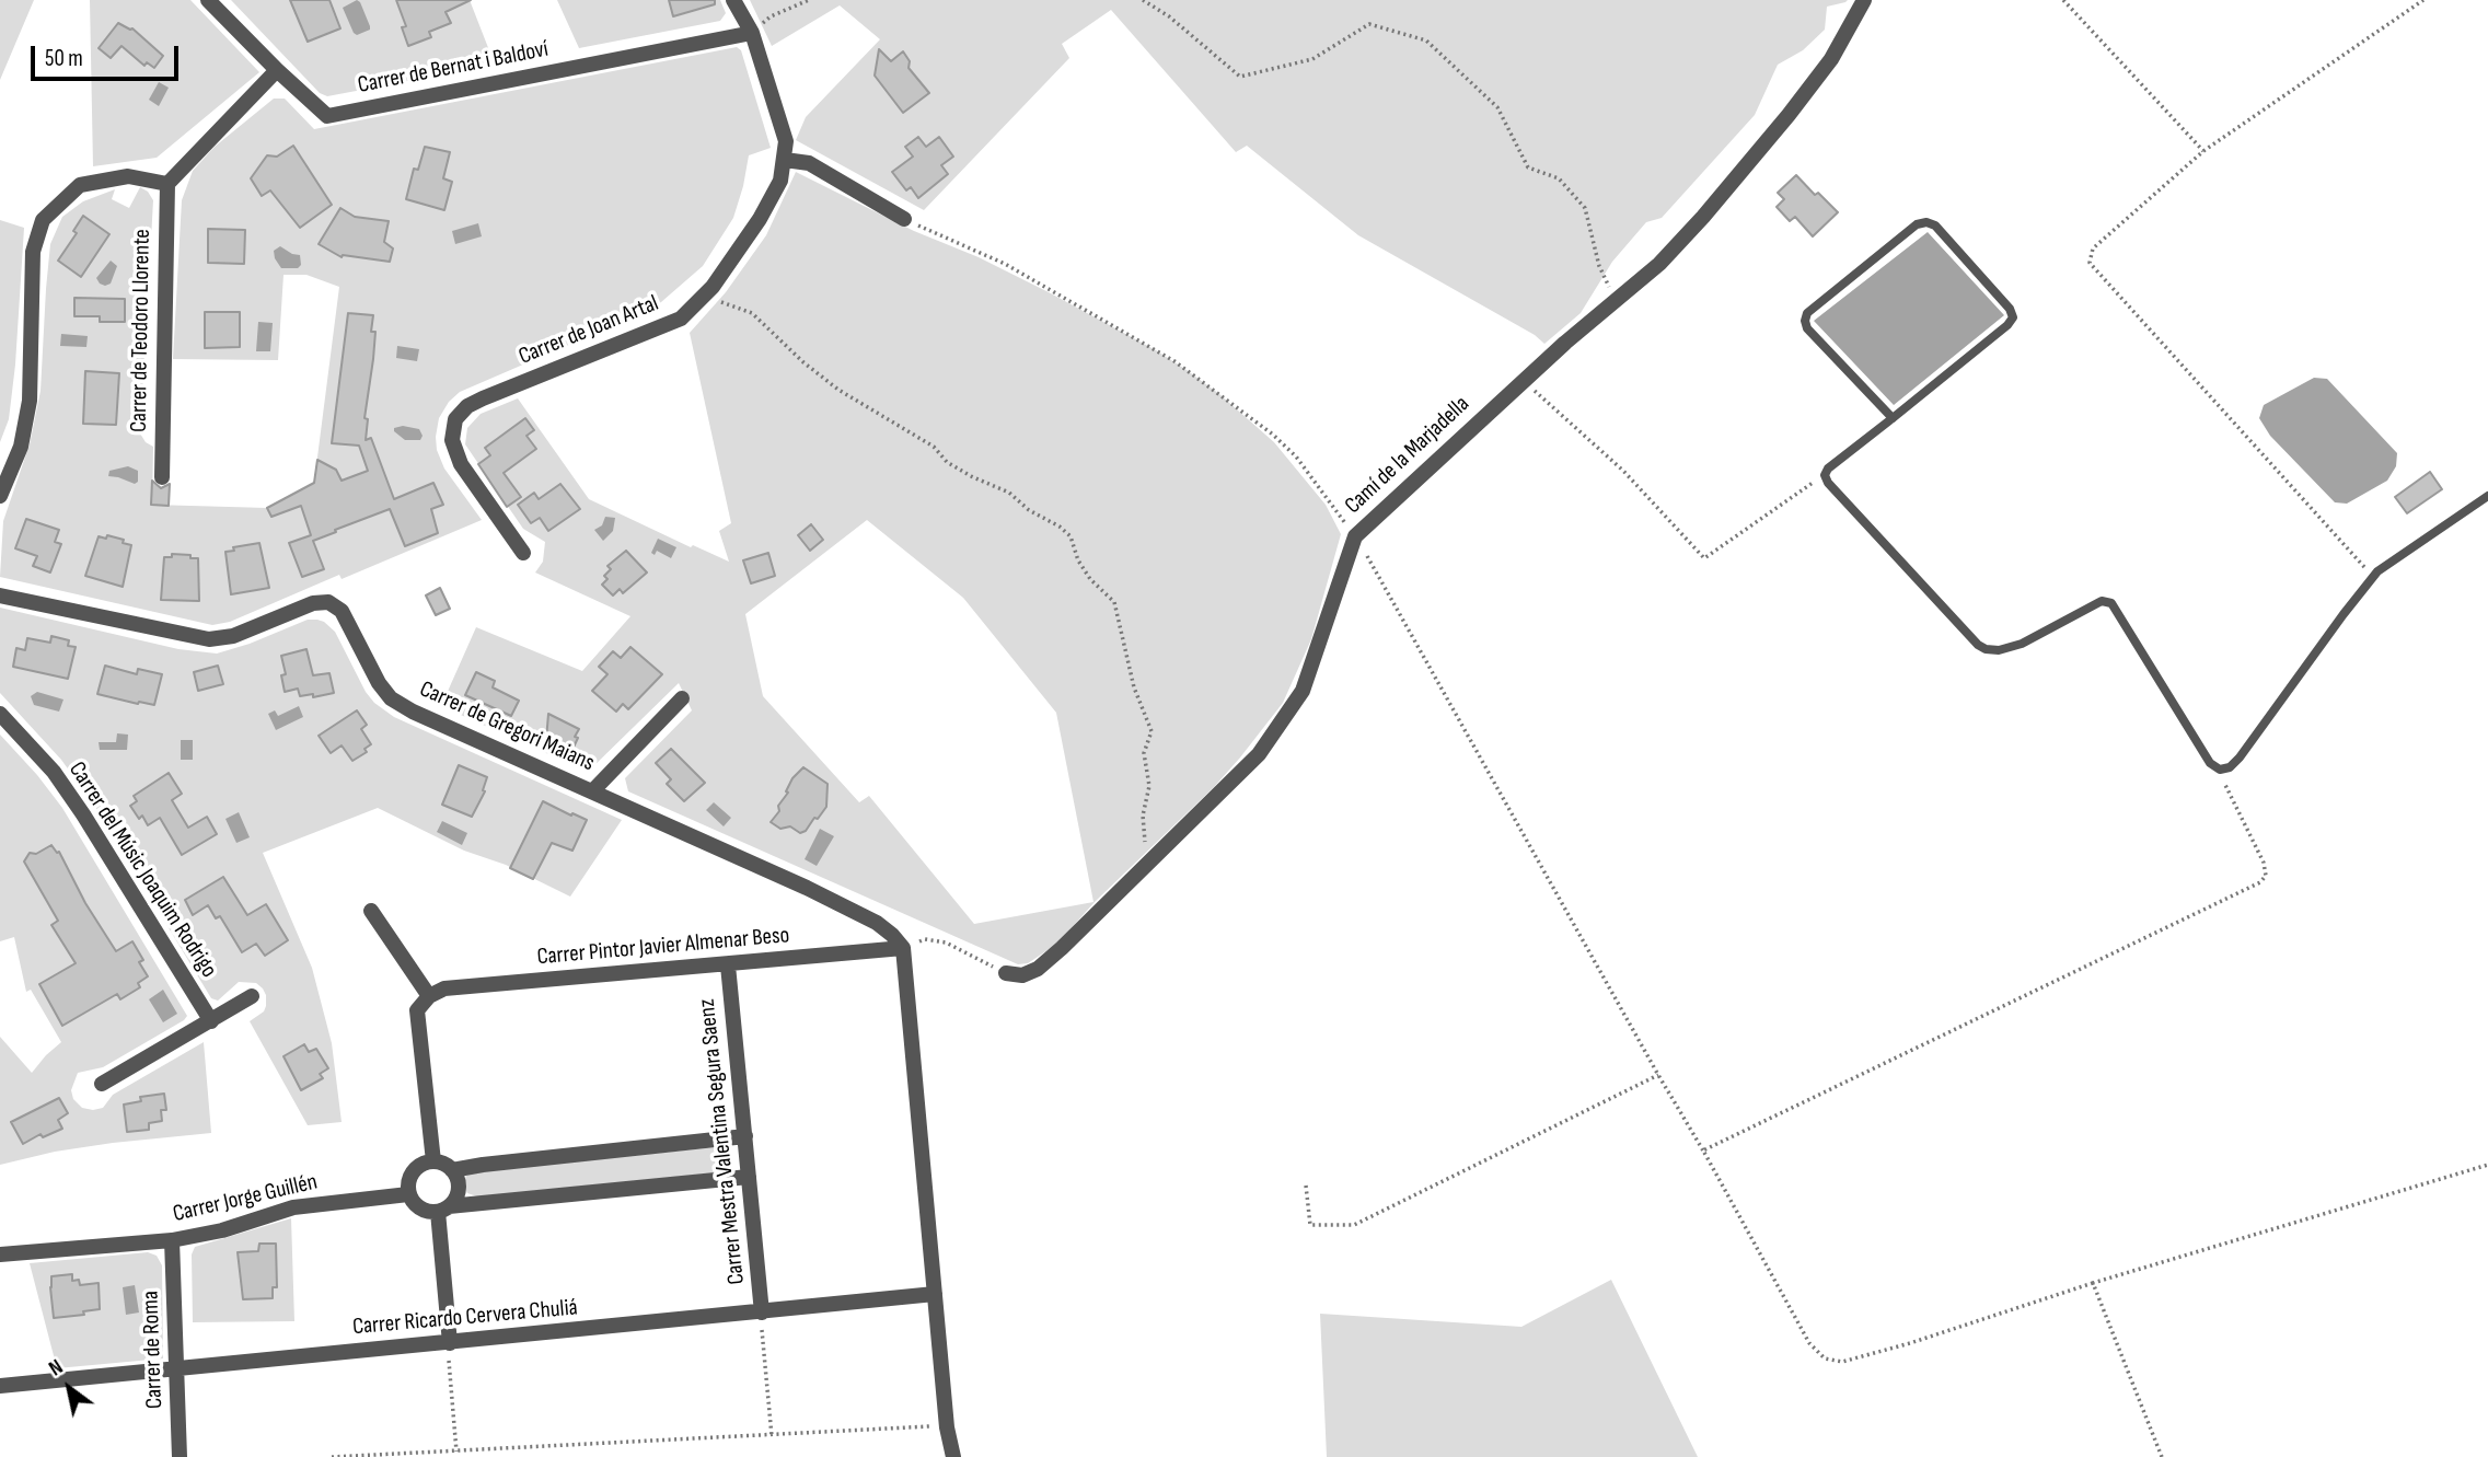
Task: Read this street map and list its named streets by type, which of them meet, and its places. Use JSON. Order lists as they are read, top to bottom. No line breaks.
{"streets":{"street":["Carrer de Bernat i Baldoví","Carrer de Teodoro Llorente","Carrer de Joan Artal","Camí de la Marjadella","Carrer de Gregori Maians","Carrer del Músic Joaquim Rodrigo","Carrer Pintor Javier Almenar Beso","Carrer Mestra Valentina Segura Saenz","Carrer Jorge Guillén","Carrer Ricardo Cervera Chuliá","Carrer de Roma"]},"crossings":[["Carrer de Bernat i Baldoví","Carrer de Joan Artal"],["Carrer de Gregori Maians","Carrer Pintor Javier Almenar Beso"],["Carrer Pintor Javier Almenar Beso","Carrer Mestra Valentina Segura Saenz"],["Carrer Mestra Valentina Segura Saenz","Carrer Ricardo Cervera Chuliá"],["Carrer Jorge Guillén","Carrer de Roma"],["Carrer Ricardo Cervera Chuliá","Carrer de Roma"]],"scale_bar":"50 m","north":"top left"}
